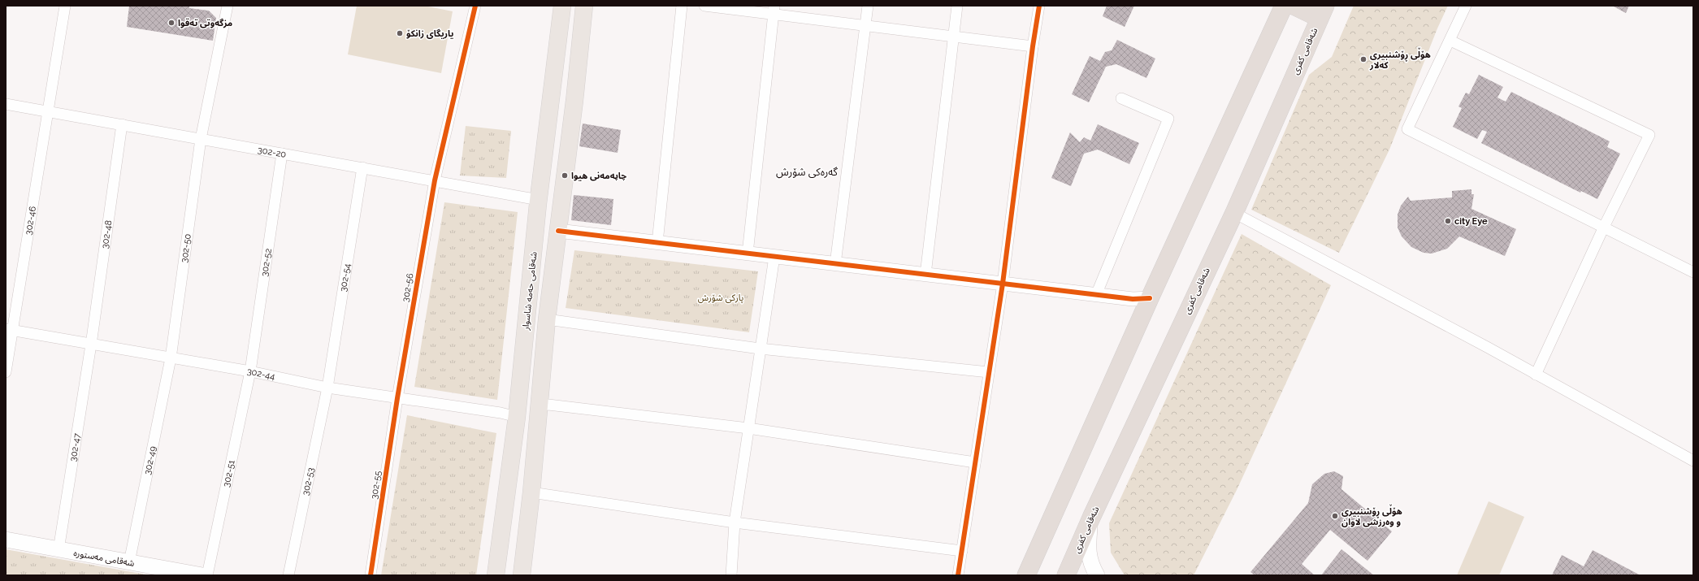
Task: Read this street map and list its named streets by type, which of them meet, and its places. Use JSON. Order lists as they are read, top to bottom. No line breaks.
{"streets":{"highway":["شەقامی کفری"],"main road":["شەقامی حەمە شاسوار","شەقامی مەستورە"],"street":["302-20","302-46","302-48","302-50","302-52","302-54","302-56","302-44","302-47","302-49","302-51","302-53","302-55"]},"crossings":[["302-20","302-46"],["302-20","302-48"],["302-20","302-50"],["302-20","302-52"],["302-20","302-54"],["302-20","302-56"],["302-20","شەقامی حەمە شاسوار"],["302-46","302-44"],["302-48","302-44"],["302-48","302-47"],["302-50","302-44"],["302-50","302-49"],["302-52","302-44"],["302-52","302-51"],["302-54","302-44"],["302-54","302-53"],["302-56","302-44"],["302-56","302-55"],["شەقامی حەمە شاسوار","302-44"],["302-44","302-47"],["302-44","302-49"],["302-44","302-51"],["302-44","302-53"],["302-44","302-55"],["302-47","شەقامی مەستورە"],["302-49","شەقامی مەستورە"]],"districts":["گەرەکی شۆرش"],"parks":["پارکی شۆرش"],"places":["مزگه‌وتی ته‌قوا","یاریگای زانکۆ","هۆڵی ڕۆشنبیری کەلار","چاپەمەنی هیوا","city Eye","هۆڵی ڕۆشنبیری و وەرزشی لاوان"]}
